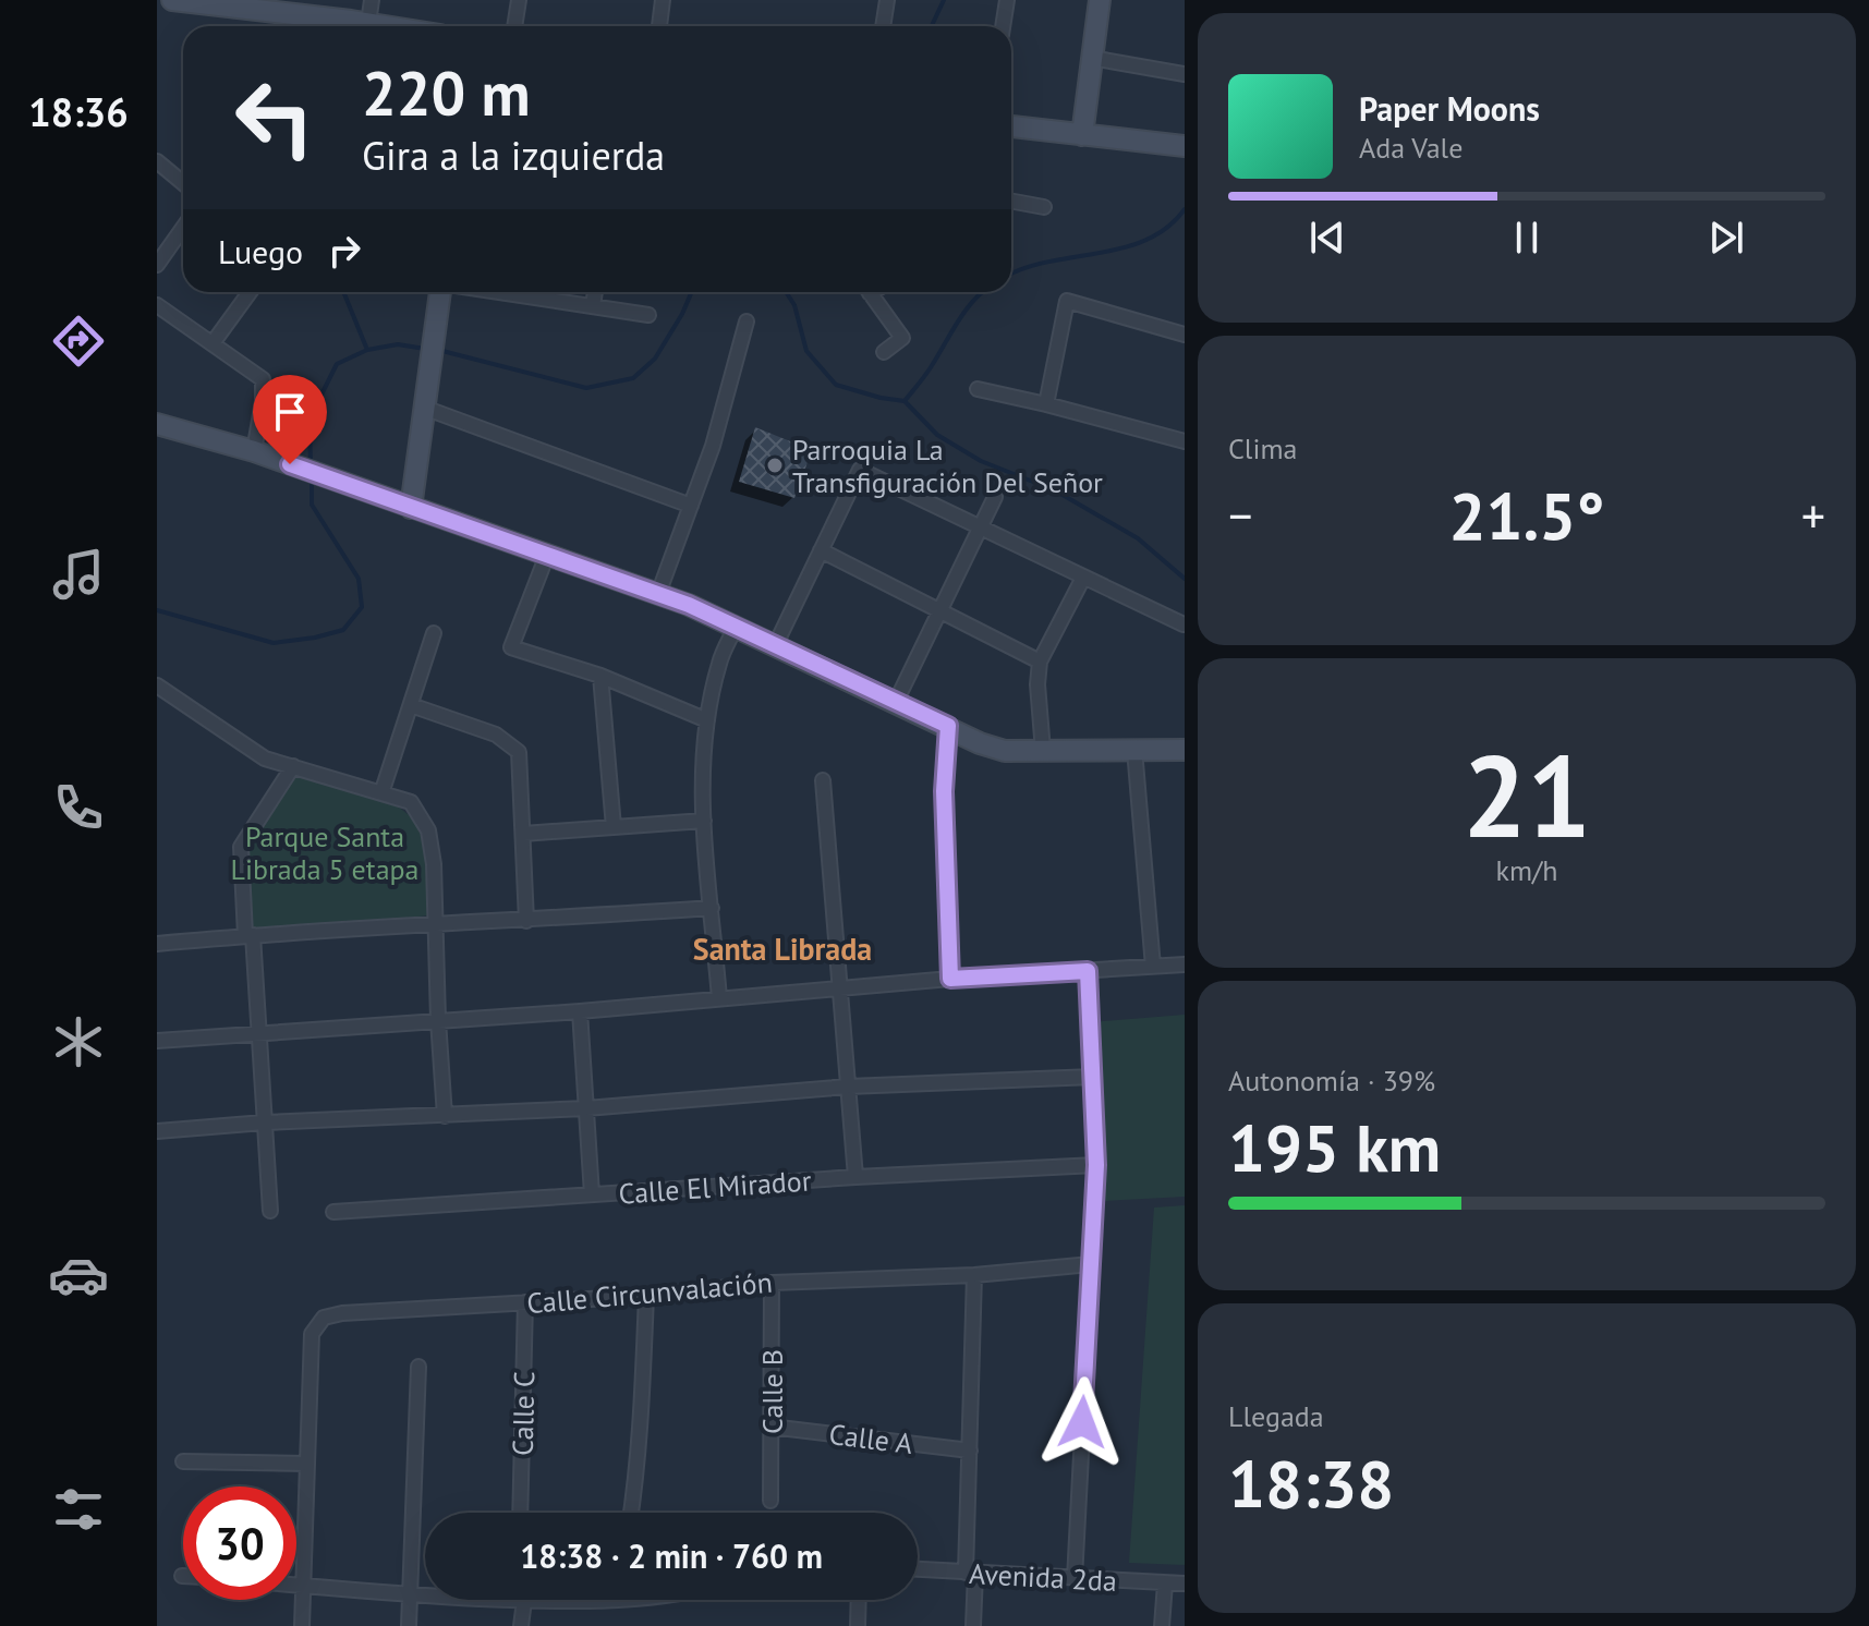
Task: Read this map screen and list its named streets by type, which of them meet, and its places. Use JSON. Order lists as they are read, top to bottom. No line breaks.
{"streets":{"street":["Calle El Mirador","Calle Circunvalación","Calle B","Calle C","Calle A","Avenida 2da"]},"crossings":[["Calle Circunvalación","Calle B"],["Calle Circunvalación","Calle C"],["Calle B","Calle A"]],"districts":["Santa Librada"],"parks":["Parque Santa Librada 5 etapa"],"places":["Parroquia La Transfiguración Del Señor"],"page":{"tabs":"18:36","turn":["220 m","Gira a la izquierda"],"song":["Paper Moons","Ada Vale"],"then":"Luego","tile":["Clima",["21","km/h"],["Autonomía · 39%","195 km"],["Llegada","18:38"]],"heat":["−","21.5°","+"],"limit":"30","trip":"18:38 · 2 min · 760 m"}}
